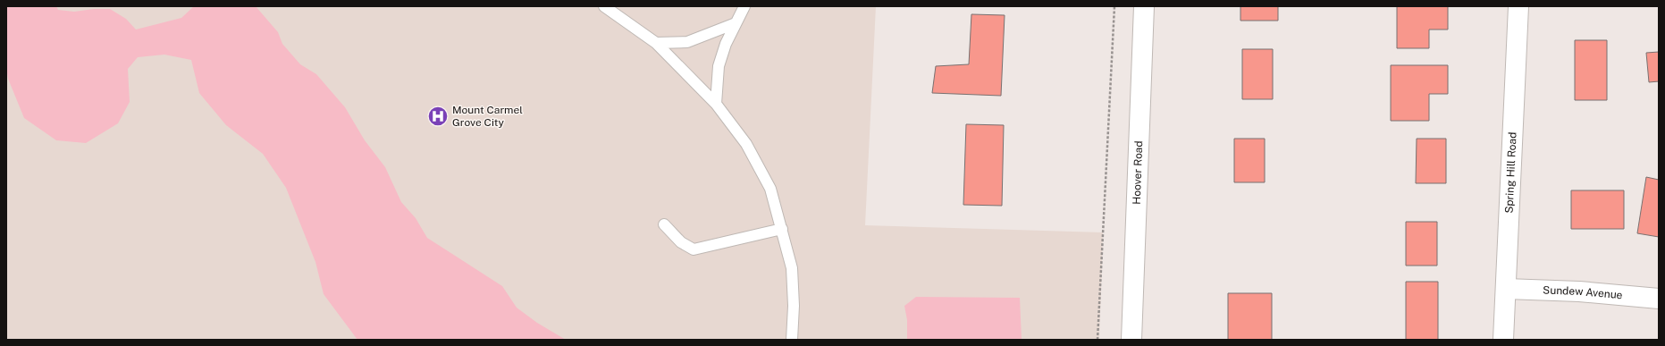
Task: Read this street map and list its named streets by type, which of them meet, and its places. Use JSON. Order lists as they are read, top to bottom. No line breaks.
{"streets":{"street":["Spring Hill Road","Hoover Road","Sundew Avenue"]},"crossings":[["Spring Hill Road","Sundew Avenue"]],"places":{"hospital":["Mount Carmel Grove City"]}}
